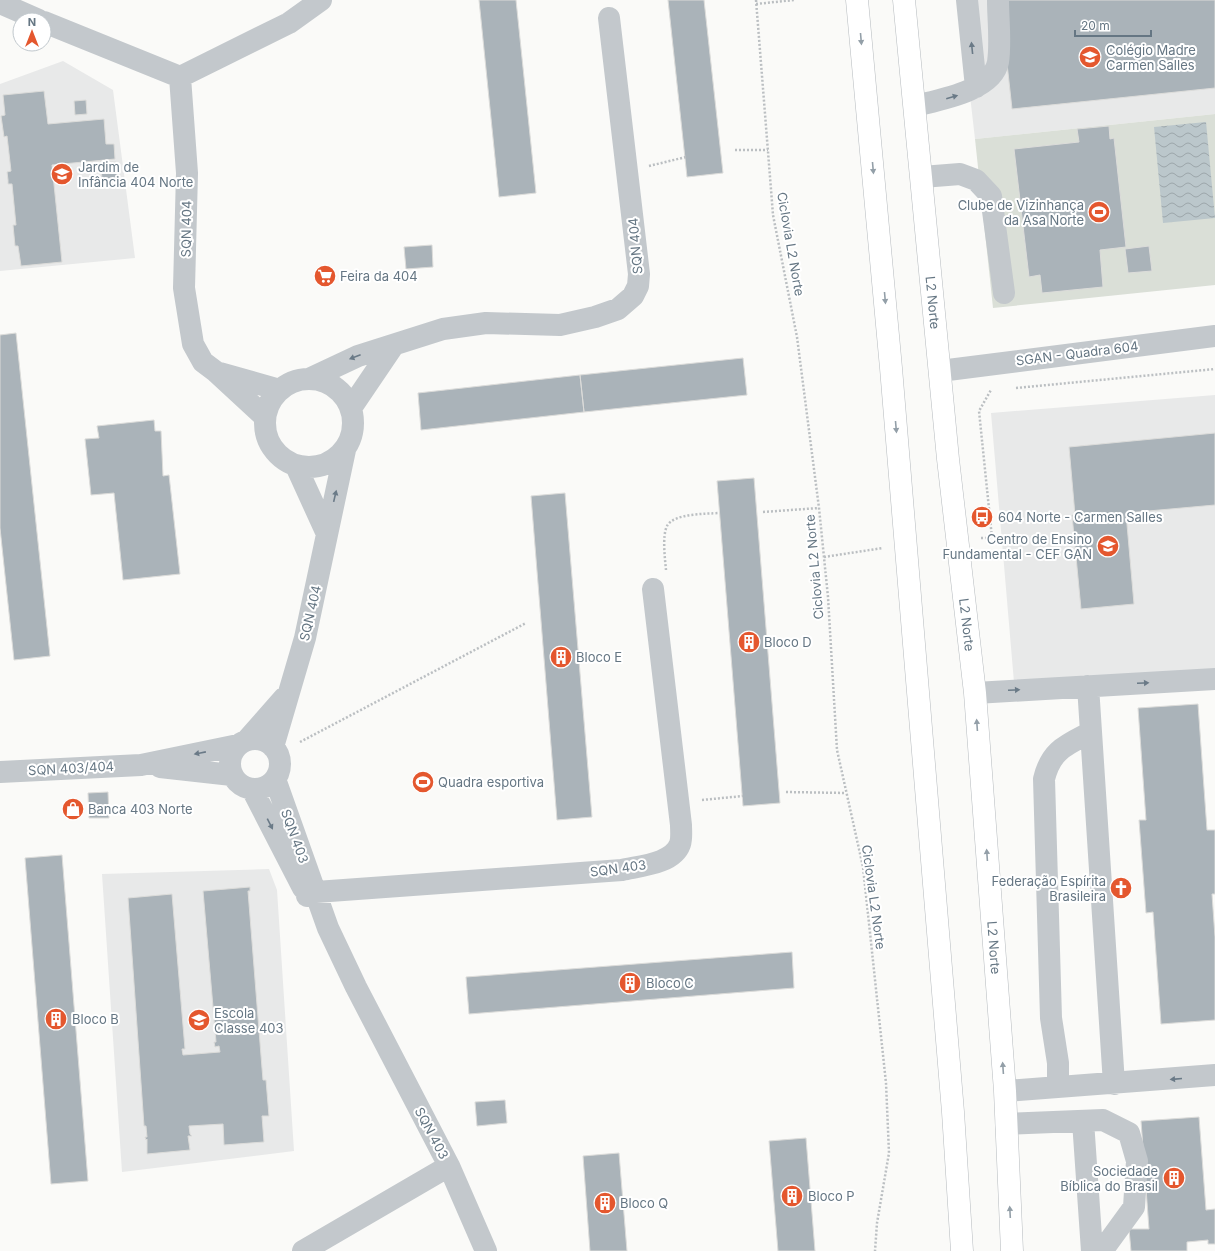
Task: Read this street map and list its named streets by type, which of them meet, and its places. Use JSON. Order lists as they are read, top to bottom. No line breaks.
{"streets":{"main road":["L2 Norte"],"street":["SQN 404","SGAN - Quadra 604","SQN 403/404","SQN 403"],"path":["Ciclovia L2 Norte"]},"crossings":[["SQN 404","SQN 403/404"],["SQN 404","SQN 403"],["L2 Norte","SGAN - Quadra 604"],["SQN 403/404","SQN 403"]],"places":{"school or university":["Colégio Madre Carmen Salles","Jardim de Infância 404 Norte","Centro de Ensino Fundamental - CEF GAN","Escola Classe 403"],"sports":["Clube de Vizinhança da Asa Norte","Quadra esportiva"],"supermarket":["Feira da 404"],"bus stop":["604 Norte - Carmen Salles"],"building":["Bloco D","Bloco E","Bloco C","Bloco B","Sociedade Bíblica do Brasil","Bloco P","Bloco Q"],"shop":["Banca 403 Norte"],"church":["Federação Espírita Brasileira"]},"scale_bar":"20 m","north":"top"}
